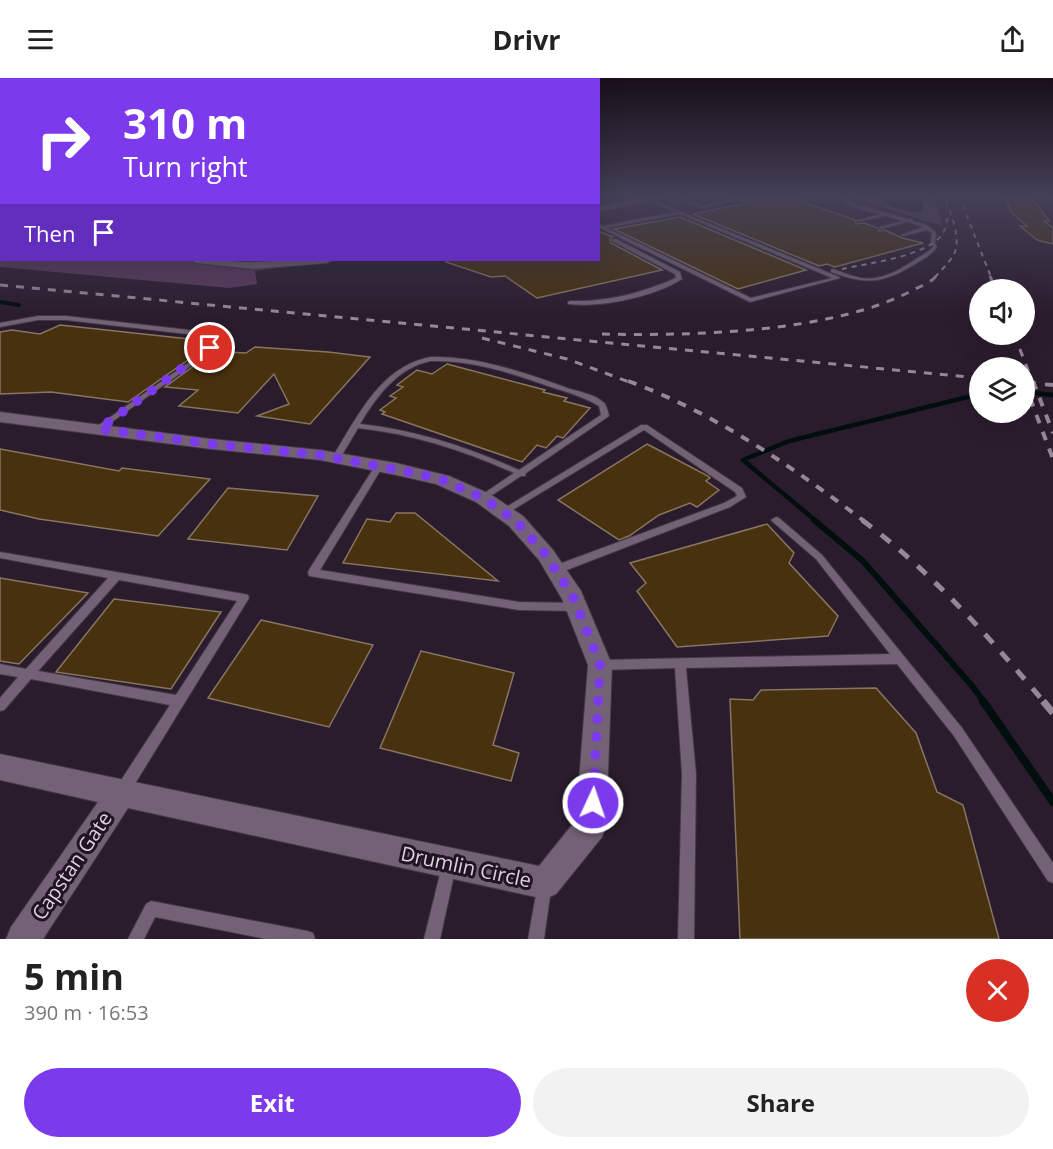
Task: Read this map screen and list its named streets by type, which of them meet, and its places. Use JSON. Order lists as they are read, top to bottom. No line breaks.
{"streets":{"street":["Capstan Gate","Drumlin Circle"]},"crossings":[["Capstan Gate","Drumlin Circle"]],"page":{"header":"Drivr","turn":["310 m","Turn right"],"then":"Then","heading":["5 min","390 m · 16:53"],"buttons":["Exit","Share"]}}
